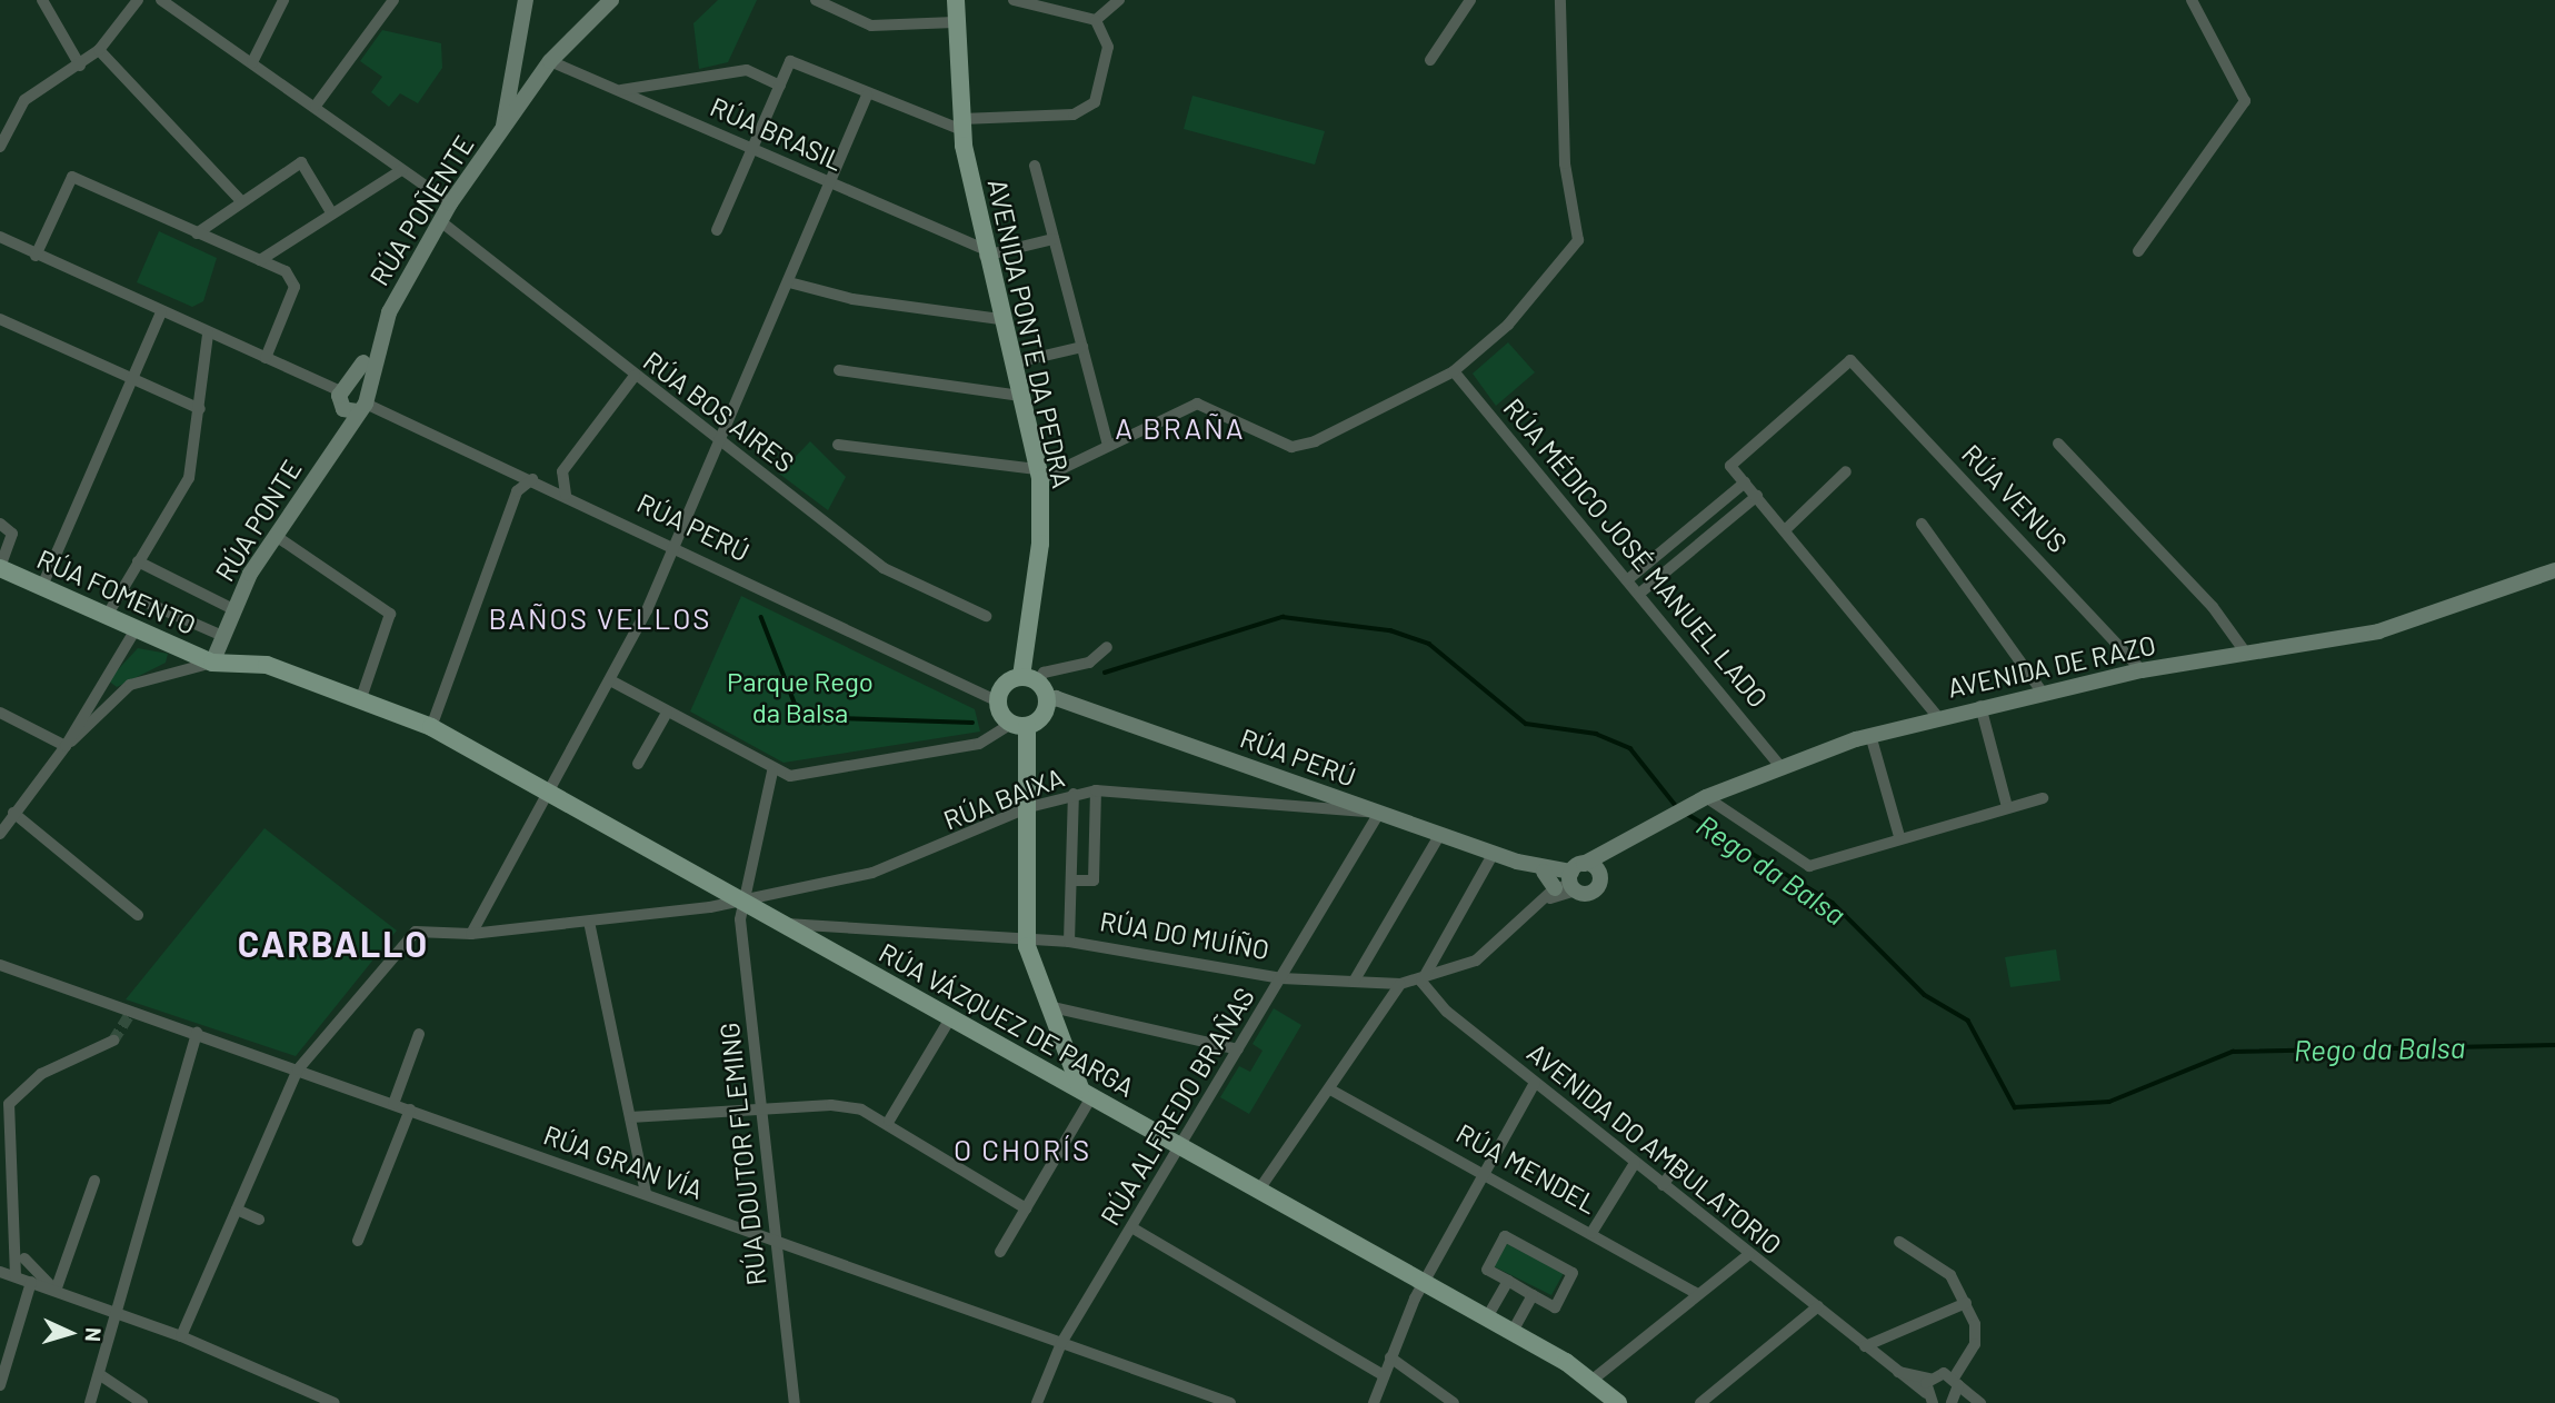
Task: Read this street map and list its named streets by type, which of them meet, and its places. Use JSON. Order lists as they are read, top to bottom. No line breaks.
{"streets":{"main road":["AVENIDA PONTE DA PEDRA","RÚA FOMENTO","RÚA VÁZQUEZ DE PARGA"],"street":["RÚA BRASIL","RÚA POÑENTE","RÚA BOS AIRES","RÚA VENUS","RÚA PONTE","RÚA PERÚ","RÚA MÉDICO JOSÉ MANUEL LADO","AVENIDA DE RAZO","RÚA BAIXA","RÚA DO MUÍÑO","RÚA ALFREDO BRAÑAS","AVENIDA DO AMBULATORIO","RÚA DOUTOR FLEMING","RÚA GRAN VÍA","RÚA MENDEL"]},"crossings":[["RÚA BRASIL","RÚA POÑENTE"],["RÚA BRASIL","AVENIDA PONTE DA PEDRA"],["RÚA POÑENTE","RÚA BOS AIRES"],["RÚA POÑENTE","RÚA PONTE"],["RÚA POÑENTE","RÚA PERÚ"],["RÚA VENUS","AVENIDA DE RAZO"],["RÚA PONTE","RÚA PERÚ"],["RÚA PONTE","RÚA FOMENTO"],["RÚA PONTE","RÚA VÁZQUEZ DE PARGA"],["RÚA PERÚ","RÚA BAIXA"],["RÚA PERÚ","RÚA DO MUÍÑO"],["RÚA PERÚ","RÚA ALFREDO BRAÑAS"],["RÚA MÉDICO JOSÉ MANUEL LADO","AVENIDA DE RAZO"],["RÚA FOMENTO","RÚA VÁZQUEZ DE PARGA"],["AVENIDA DE RAZO","RÚA DO MUÍÑO"],["RÚA BAIXA","RÚA VÁZQUEZ DE PARGA"],["RÚA BAIXA","RÚA ALFREDO BRAÑAS"],["RÚA BAIXA","RÚA DOUTOR FLEMING"],["RÚA BAIXA","RÚA GRAN VÍA"],["RÚA DO MUÍÑO","RÚA VÁZQUEZ DE PARGA"],["RÚA DO MUÍÑO","RÚA ALFREDO BRAÑAS"],["RÚA DO MUÍÑO","AVENIDA DO AMBULATORIO"],["RÚA VÁZQUEZ DE PARGA","RÚA ALFREDO BRAÑAS"],["RÚA VÁZQUEZ DE PARGA","RÚA DOUTOR FLEMING"],["RÚA ALFREDO BRAÑAS","RÚA GRAN VÍA"],["RÚA DOUTOR FLEMING","RÚA GRAN VÍA"]],"districts":["A BRAÑA","BAÑOS VELLOS","CARBALLO","O CHORÍS"],"water":["Rego da Balsa"],"parks":["Parque Rego da Balsa"],"north":"right"}
